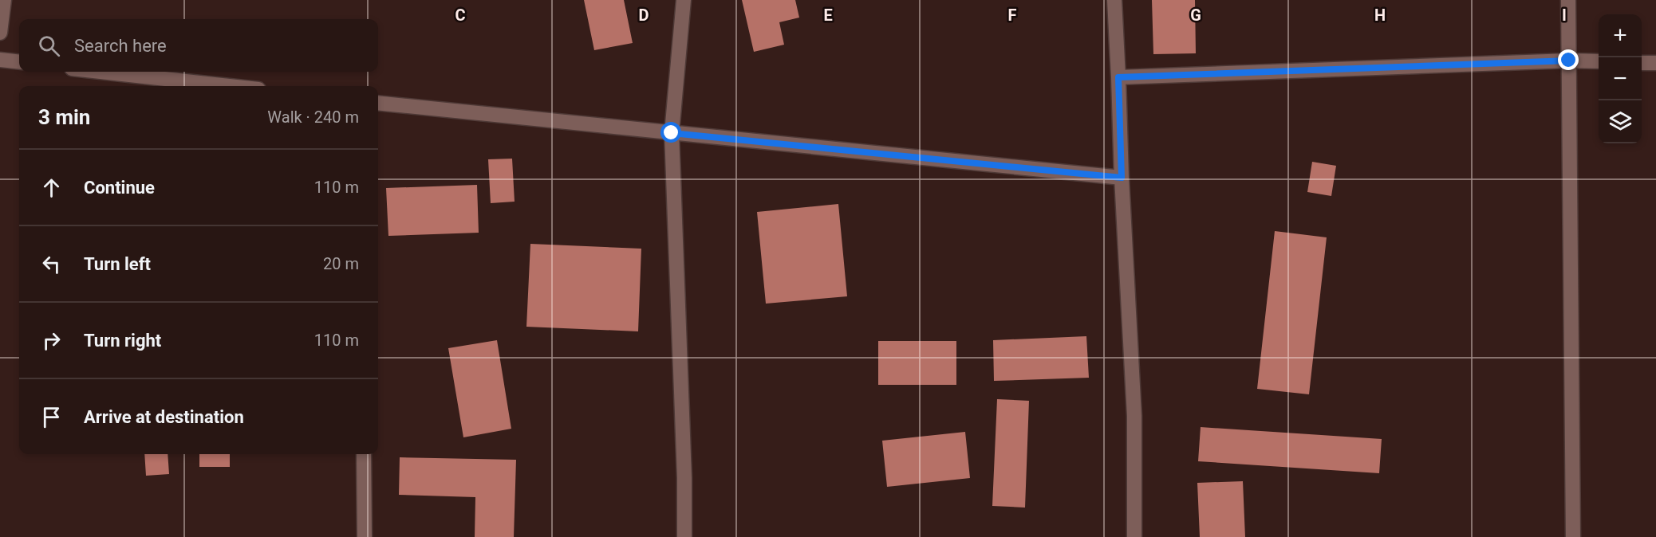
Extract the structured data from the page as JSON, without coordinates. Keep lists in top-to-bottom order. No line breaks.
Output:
{"page":{"map_buttons":["+","−"],"search":"Search here","heading":["3 min","Walk · 240 m"],"list":[["Continue","110 m"],["Turn left","20 m"],["Turn right","110 m"],"Arrive at destination"]},"grid":{"columns":["C","D","E","F","G","H","I"]}}
